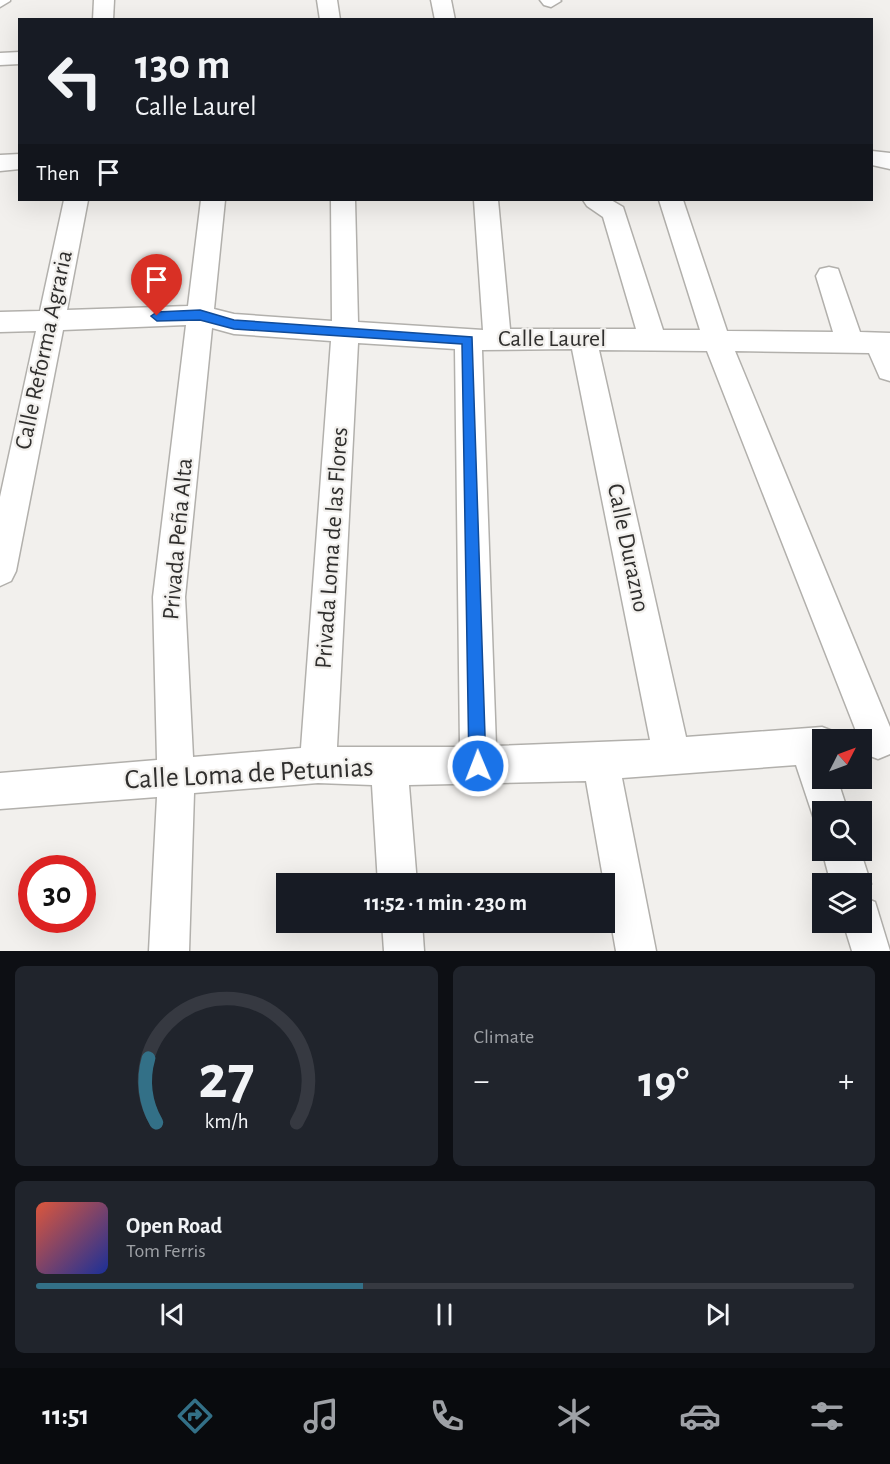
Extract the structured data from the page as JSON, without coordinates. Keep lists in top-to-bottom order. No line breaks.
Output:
{"streets":{"street":["Calle Laurel","Calle Reforma Agraria","Privada Peña Alta","Privada Loma de las Flores","Calle Durazno","Calle Loma de Petunias"]},"crossings":[["Calle Laurel","Calle Reforma Agraria"],["Calle Laurel","Privada Peña Alta"],["Calle Laurel","Privada Loma de las Flores"],["Calle Laurel","Calle Durazno"],["Privada Peña Alta","Calle Loma de Petunias"],["Privada Loma de las Flores","Calle Loma de Petunias"],["Calle Durazno","Calle Loma de Petunias"]],"north":"top right","page":{"turn":["130 m","Calle Laurel"],"then":"Then","limit":"30","trip":"11:52 · 1 min · 230 m","tile":"Climate","heat":["−","19°","+"],"song":["Open Road","Tom Ferris"],"tabs":"11:51","gauge":["27","km/h"]}}
